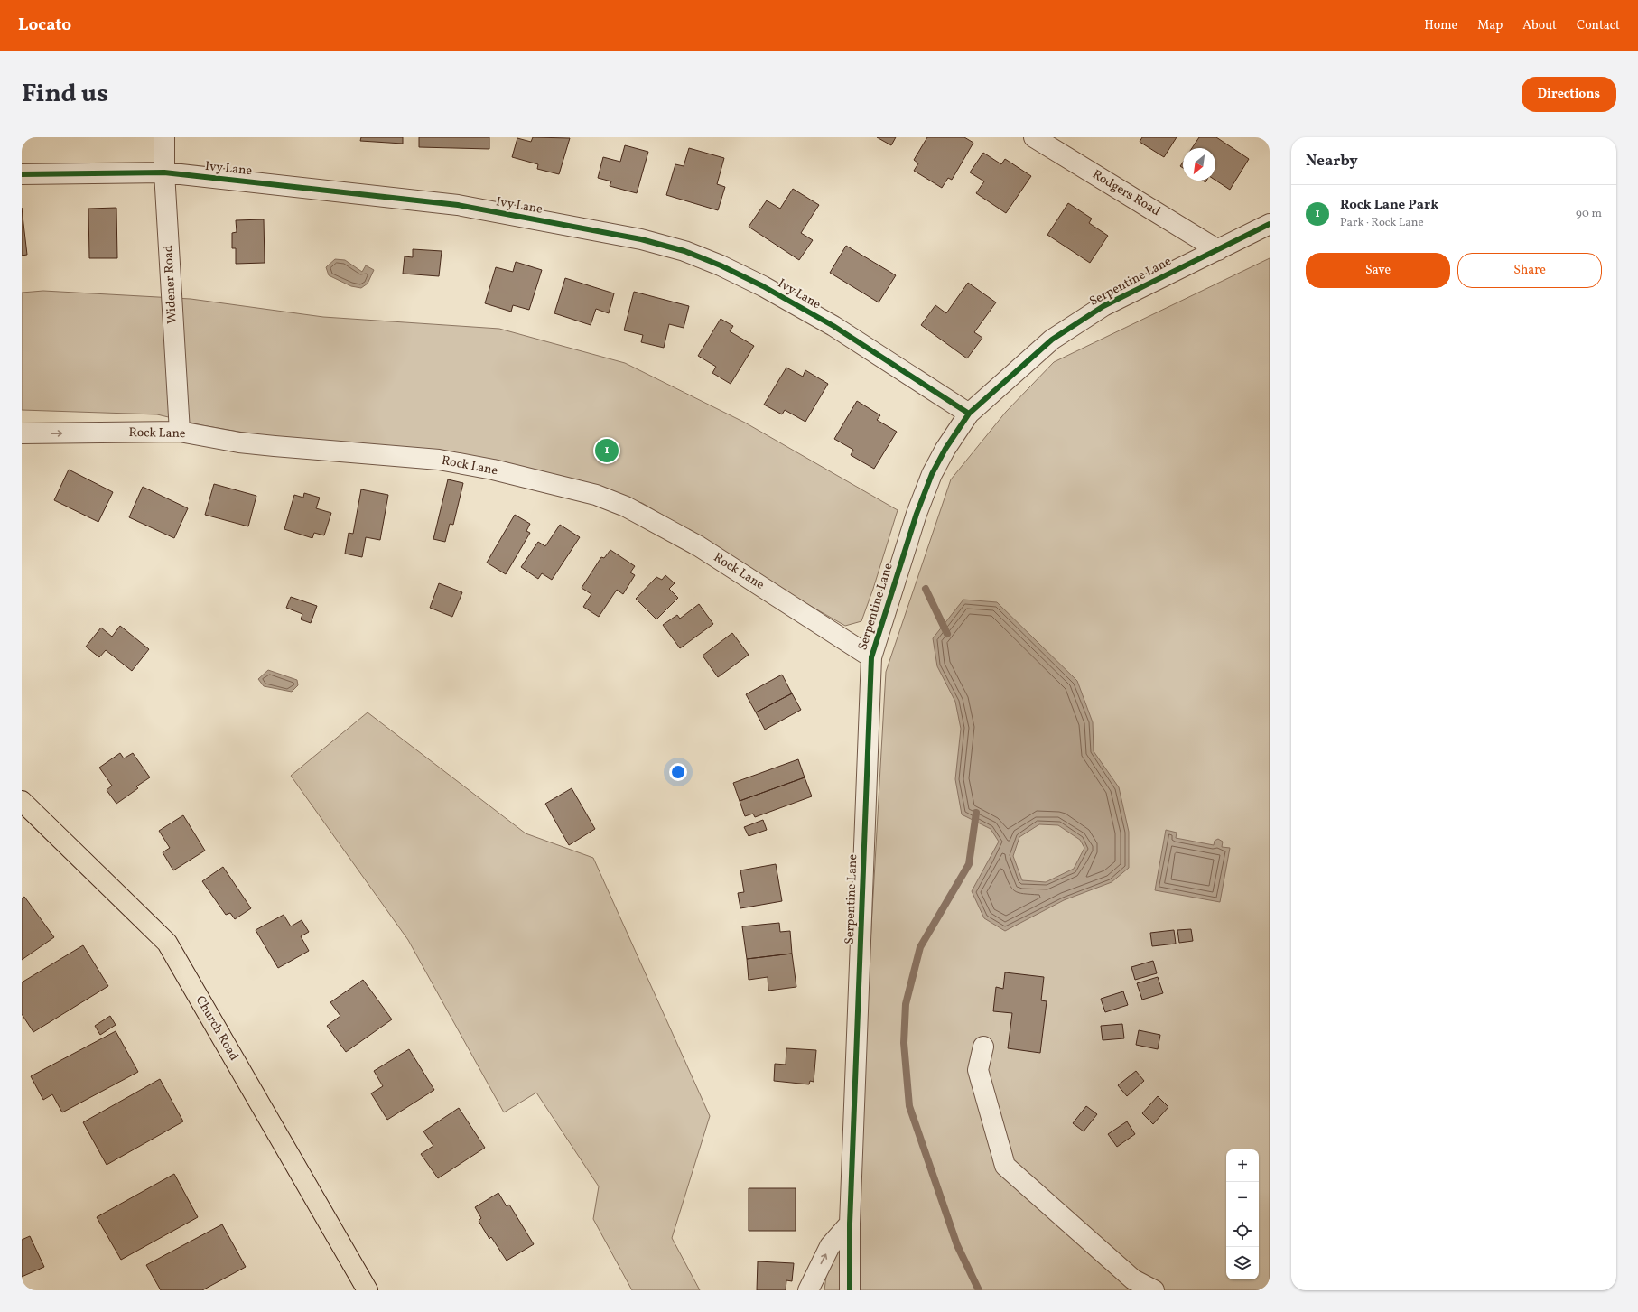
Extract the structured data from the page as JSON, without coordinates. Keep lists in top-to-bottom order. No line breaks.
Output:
{"streets":{"main road":["Church Road"],"street":["Ivy Lane","Rodgers Road","Serpentine Lane","Widener Road","Rock Lane"]},"crossings":[["Ivy Lane","Serpentine Lane"],["Ivy Lane","Widener Road"],["Rodgers Road","Serpentine Lane"],["Serpentine Lane","Rock Lane"],["Widener Road","Rock Lane"]],"north":"bottom left","page":{"header":"Locato","nav":["Home","Map","About","Contact"],"title":"Find us","buttons":["Directions",["Save","Share"]],"heading":"Nearby","list":[{"mark":"1","name":"Rock Lane Park","note":"Park · Rock Lane","value":"90 m"}],"pins":"1","map_buttons":["+","−"]}}
